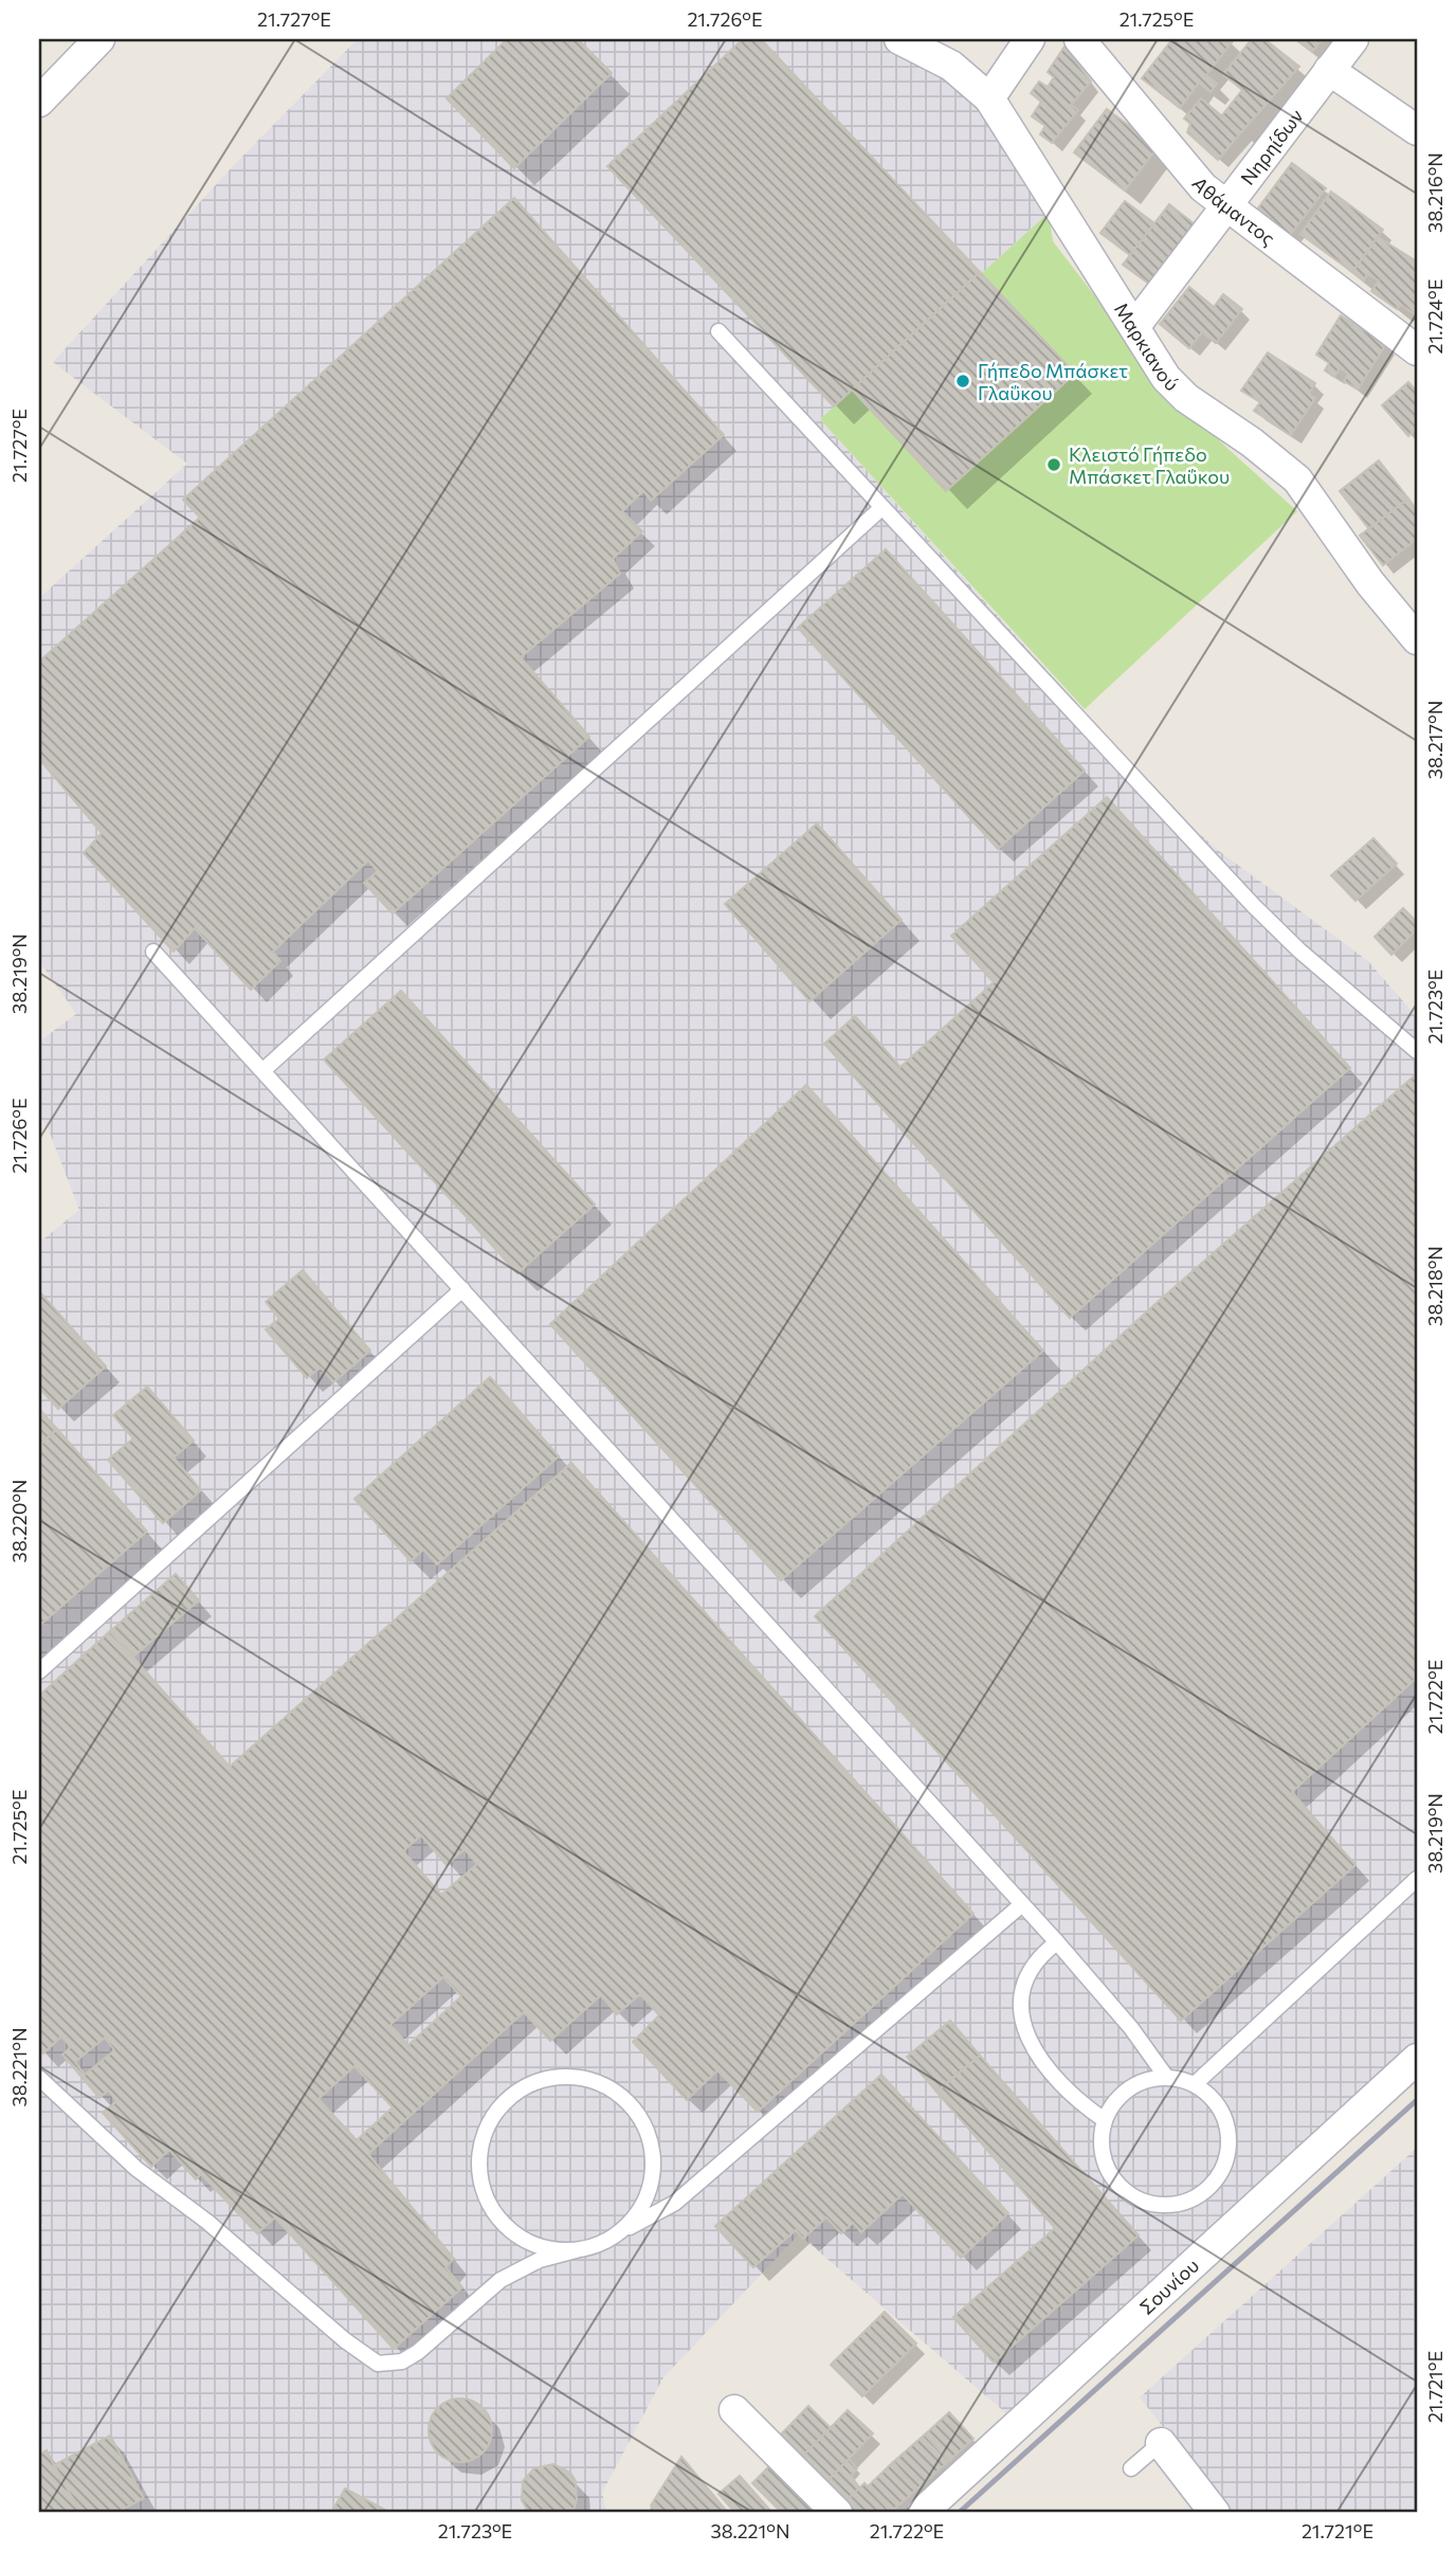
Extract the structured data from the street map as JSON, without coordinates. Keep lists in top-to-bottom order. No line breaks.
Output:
{"streets":{"street":["Νηρηίδων","Αθάμαντος","Μαρκιανού","Σουνίου"]},"crossings":[["Νηρηίδων","Αθάμαντος"],["Νηρηίδων","Μαρκιανού"]],"places":["Γήπεδο Μπάσκετ Γλαΰκου","Κλειστό Γήπεδο Μπάσκετ Γλαΰκου"],"coordinates":["21.727°E","21.726°E","21.725°E","38.216°N","21.724°E","38.217°N","38.219°N","21.723°E","38.218°N","38.220°N","21.722°E","38.221°N","21.721°E"]}
